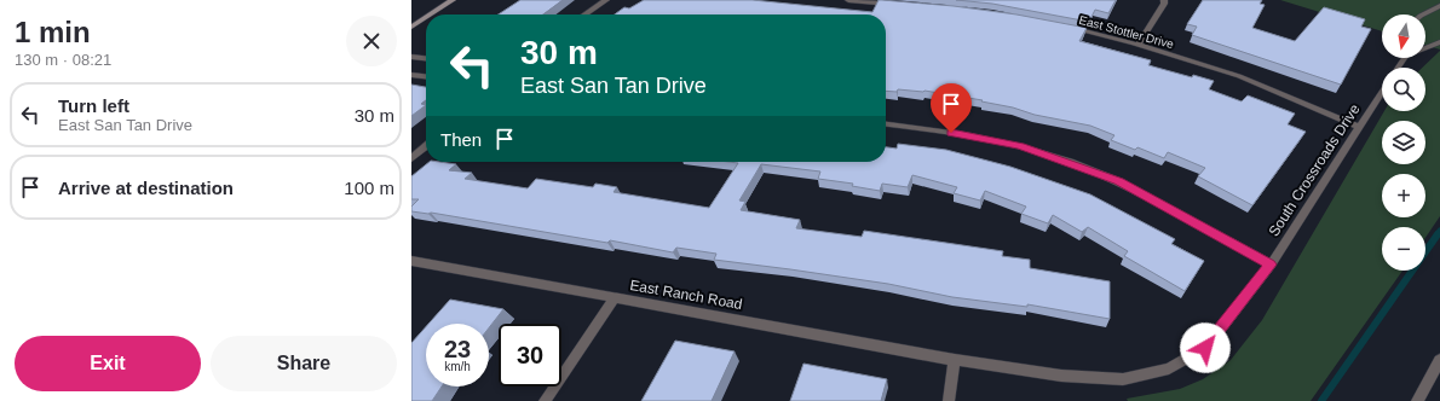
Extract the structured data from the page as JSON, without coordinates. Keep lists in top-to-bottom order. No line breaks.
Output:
{"streets":{"street":["East Stottler Drive","South Crossroads Drive","East Ranch Road"]},"crossings":[["East Stottler Drive","South Crossroads Drive"],["South Crossroads Drive","East Ranch Road"]],"north":"bottom","page":{"heading":["1 min","130 m · 08:21"],"map_buttons":["+","−"],"turn":["30 m","East San Tan Drive"],"list":[{"name":"Turn left","note":"East San Tan Drive","value":"30 m"},{"name":"Arrive at destination","value":"100 m"}],"then":"Then","speed":"23 km/h","limit":"30","buttons":["Exit","Share"]}}
